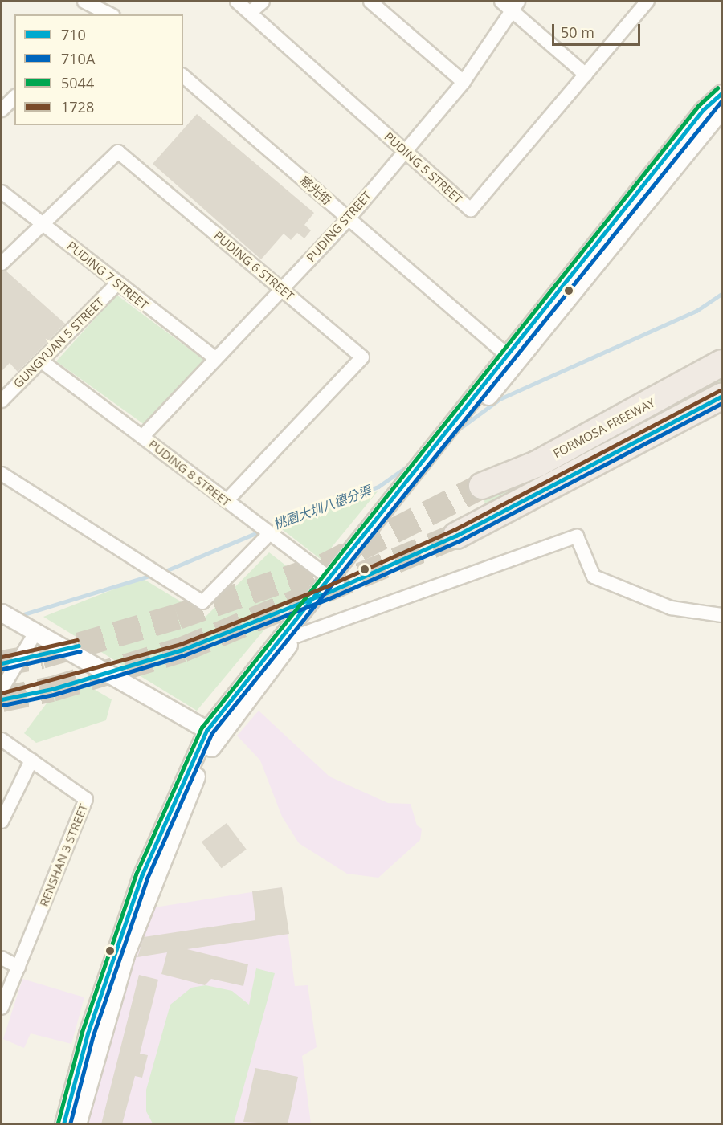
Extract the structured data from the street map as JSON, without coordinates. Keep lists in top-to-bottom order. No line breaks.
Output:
{"streets":{"highway":["FORMOSA FREEWAY"],"street":["PUDING 5 STREET","慈光街","PUDING STREET","PUDING 6 STREET","PUDING 7 STREET","GUNGYUAN 5 STREET","PUDING 8 STREET","RENSHAN 3 STREET"]},"crossings":[["PUDING 5 STREET","PUDING STREET"],["慈光街","PUDING STREET"],["PUDING STREET","PUDING 6 STREET"],["PUDING STREET","PUDING 7 STREET"],["PUDING STREET","PUDING 8 STREET"],["PUDING 6 STREET","PUDING 7 STREET"],["PUDING 6 STREET","PUDING 8 STREET"],["PUDING 7 STREET","GUNGYUAN 5 STREET"],["GUNGYUAN 5 STREET","PUDING 8 STREET"]],"water":["桃園大圳八德分渠"],"lines":["transit line 5044","transit line 710","transit line 710A","transit line 1728"],"legend":["710","710A","5044","1728"],"scale_bar":"50 m"}
